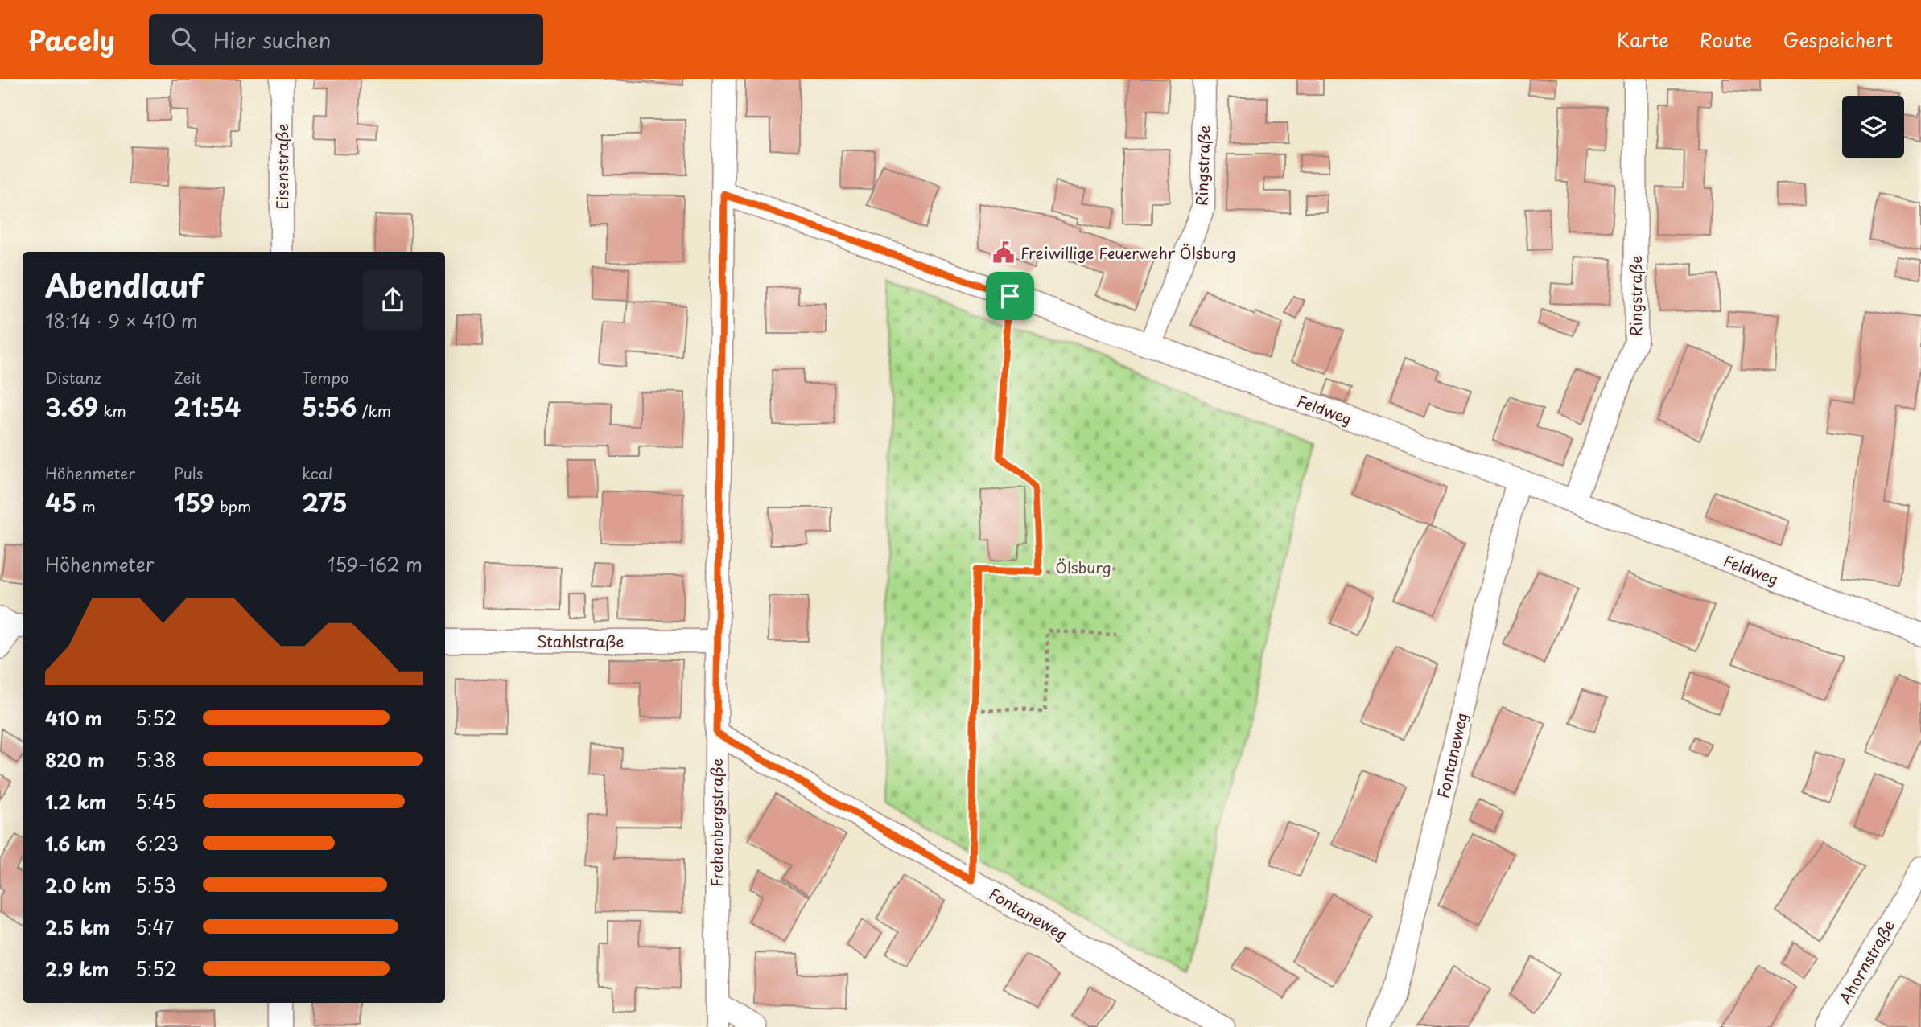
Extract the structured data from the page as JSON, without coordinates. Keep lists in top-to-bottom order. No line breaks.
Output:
{"streets":{"street":["Ringstraße","Eisenstraße","Feldweg","Stahlstraße","Fontaneweg","Frehenbergstraße","Ahornstraße"]},"crossings":[["Ringstraße","Feldweg"],["Feldweg","Fontaneweg"],["Feldweg","Frehenbergstraße"],["Stahlstraße","Frehenbergstraße"],["Fontaneweg","Frehenbergstraße"]],"parks":["Ölsburg"],"places":{"public building":["Freiwillige Feuerwehr Ölsburg"]},"page":{"header":"Pacely","search":"Hier suchen","nav":["Karte","Route","Gespeichert"],"heading":["Abendlauf","18:14 · 9 × 410 m"],"stats":[["Distanz","3.69 km"],["Zeit","21:54"],["Tempo","5:56 /km"],["Höhenmeter","45 m"],["Puls","159 bpm"],["kcal","275"]],"chart":["Höhenmeter","159–162 m"],"list":[{"name":"410 m","note":"5:52"},{"name":"820 m","note":"5:38"},{"name":"1.2 km","note":"5:45"},{"name":"1.6 km","note":"6:23"},{"name":"2.0 km","note":"5:53"},{"name":"2.5 km","note":"5:47"},{"name":"2.9 km","note":"5:52"}]}}
